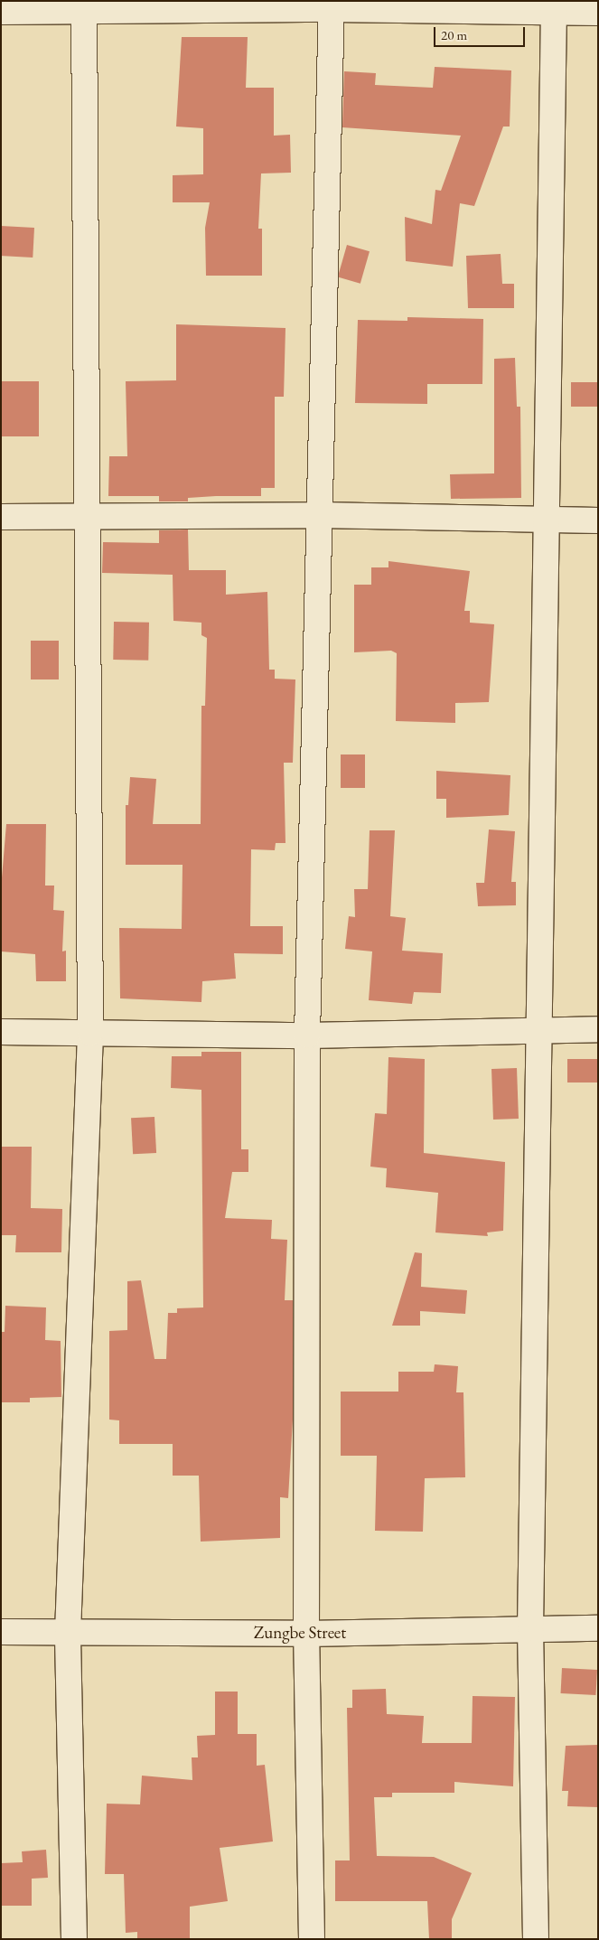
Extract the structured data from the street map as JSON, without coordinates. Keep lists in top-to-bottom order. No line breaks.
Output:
{"streets":{"street":["Zungbe Street"]},"scale_bar":"20 m"}
